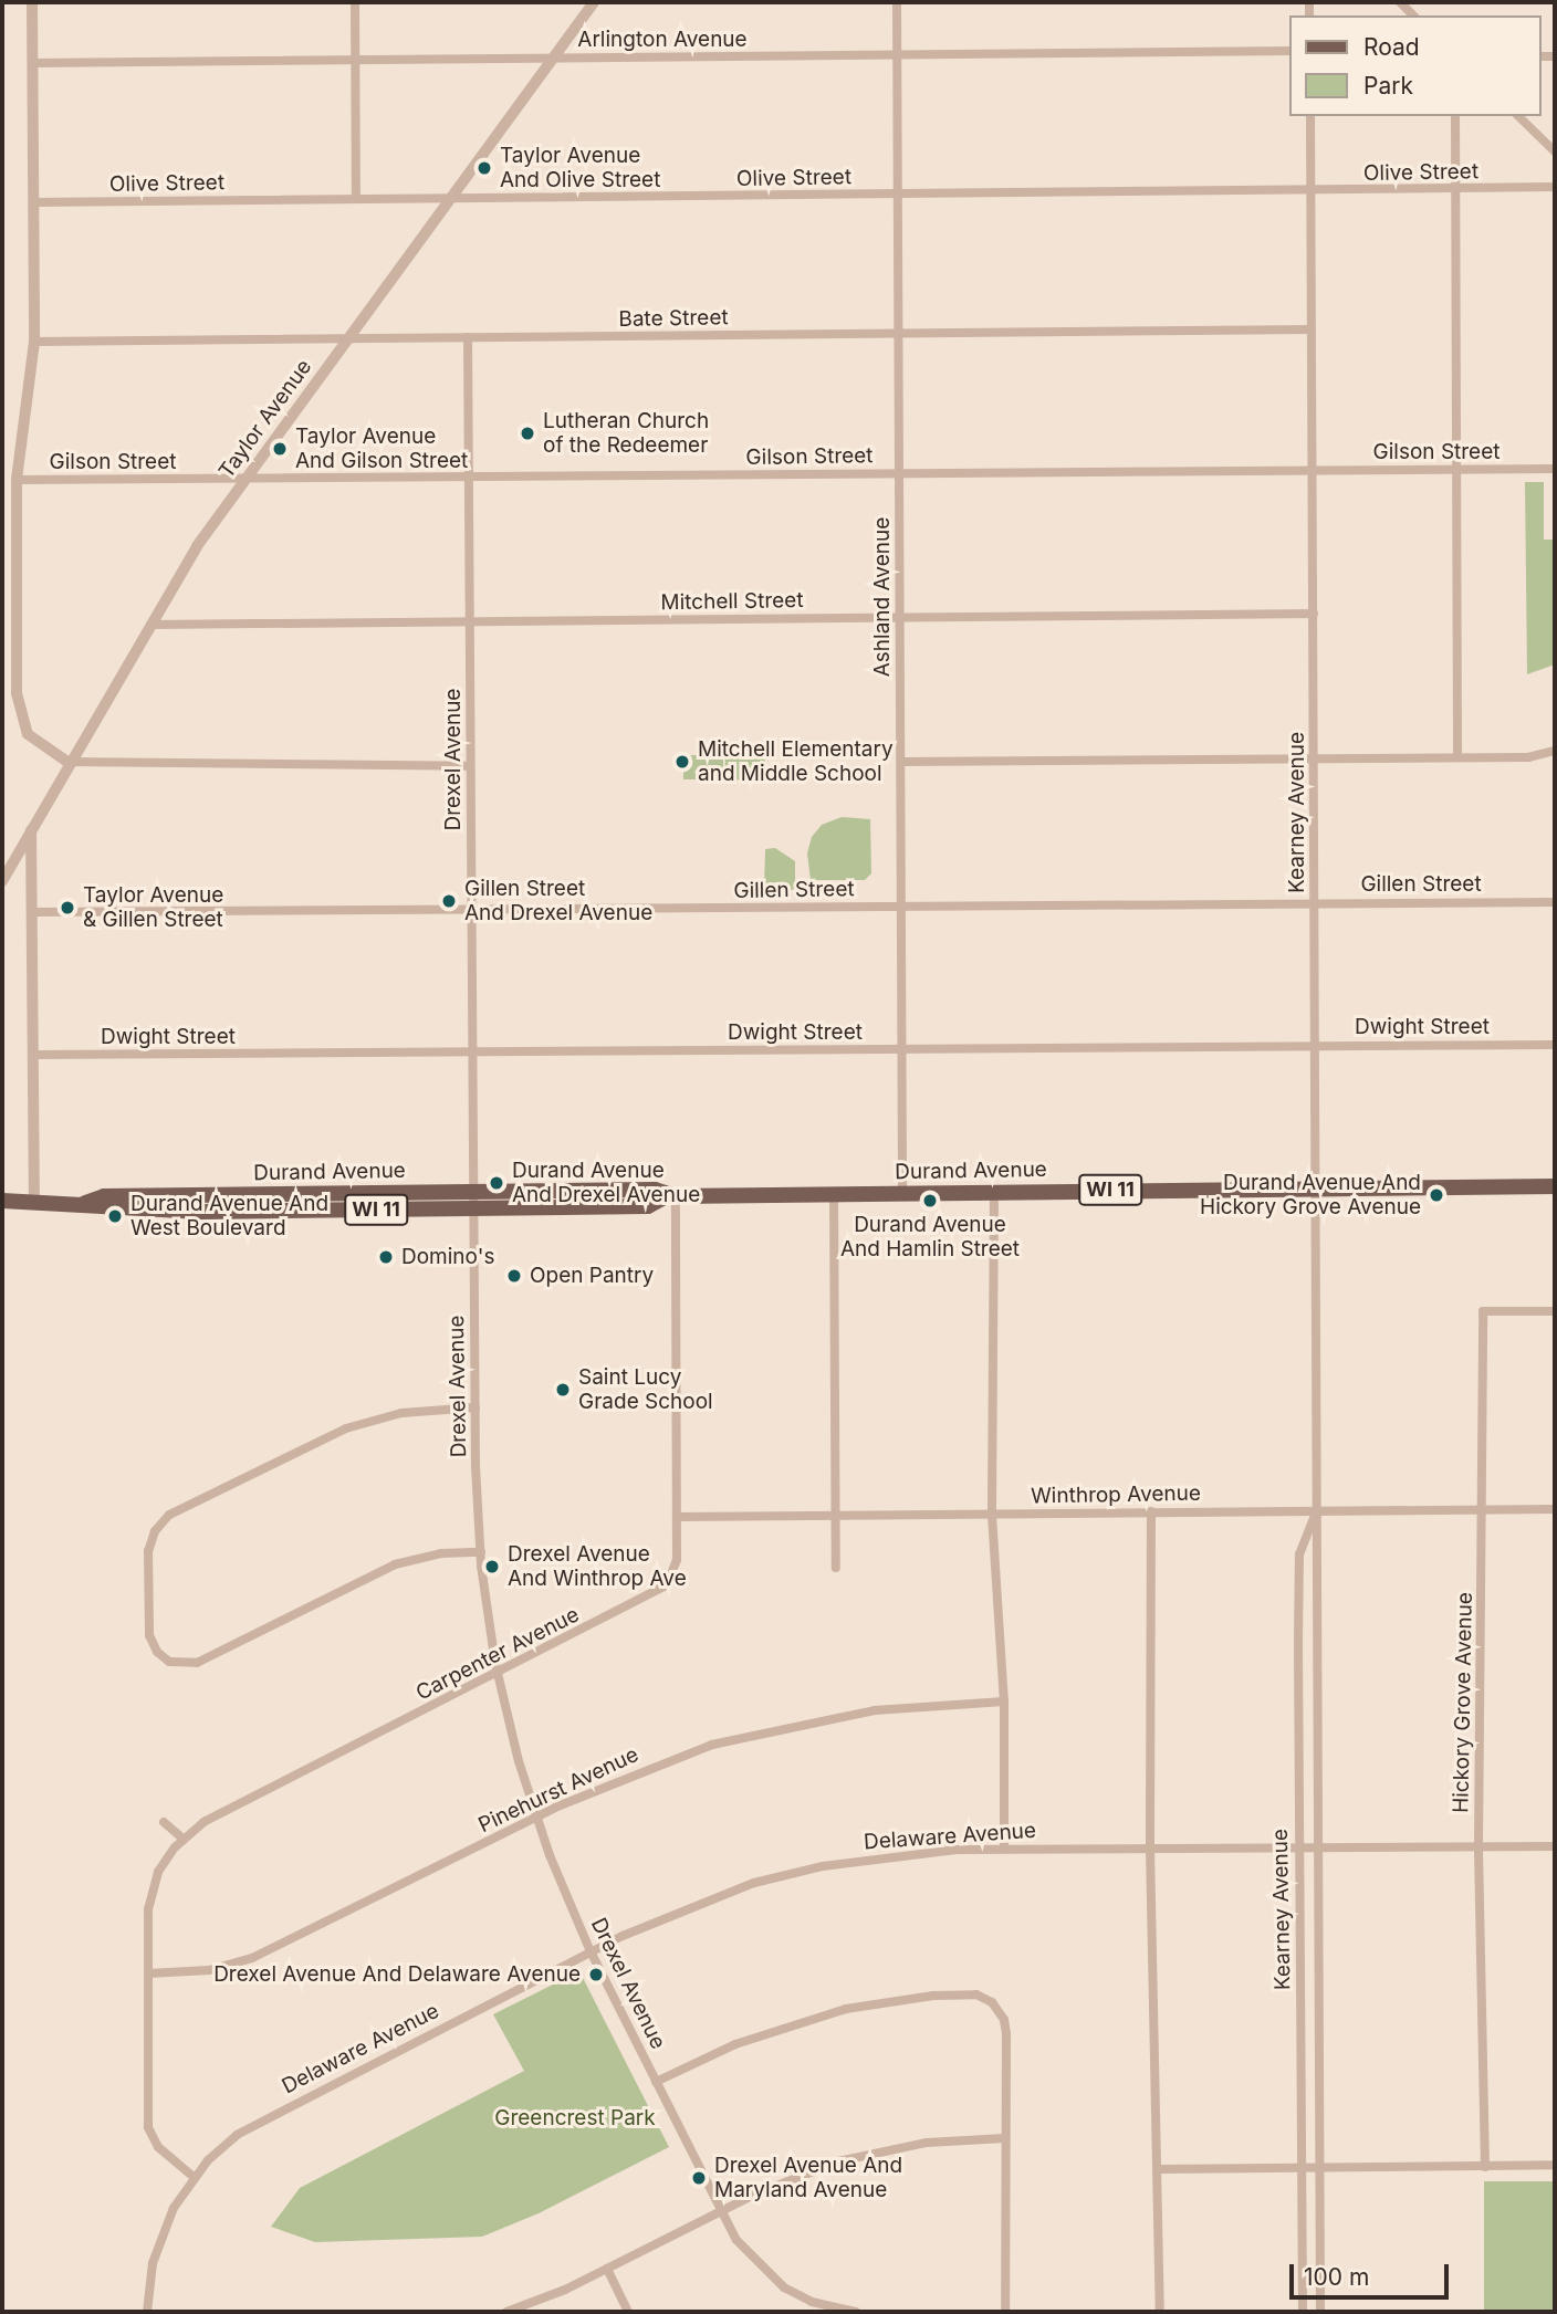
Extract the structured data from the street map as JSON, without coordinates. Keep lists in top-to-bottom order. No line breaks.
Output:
{"streets":{"main road":["Durand Avenue","WI 11"],"street":["Arlington Avenue","Olive Street","Bate Street","Taylor Avenue","Gilson Street","Ashland Avenue","Mitchell Street","Drexel Avenue","Kearney Avenue","Gillen Street","Dwight Street","Winthrop Avenue","Carpenter Avenue","Hickory Grove Avenue","Pinehurst Avenue","Delaware Avenue"]},"crossings":[["Arlington Avenue","Taylor Avenue"],["Arlington Avenue","Ashland Avenue"],["Olive Street","Taylor Avenue"],["Olive Street","Ashland Avenue"],["Olive Street","Kearney Avenue"],["Bate Street","Taylor Avenue"],["Bate Street","Ashland Avenue"],["Bate Street","Drexel Avenue"],["Bate Street","Kearney Avenue"],["Taylor Avenue","Gilson Street"],["Taylor Avenue","Mitchell Street"],["Gilson Street","Ashland Avenue"],["Gilson Street","Drexel Avenue"],["Gilson Street","Kearney Avenue"],["Ashland Avenue","Mitchell Street"],["Ashland Avenue","Gillen Street"],["Ashland Avenue","Dwight Street"],["Ashland Avenue","Durand Avenue"],["Mitchell Street","Drexel Avenue"],["Mitchell Street","Kearney Avenue"],["Drexel Avenue","Gillen Street"],["Drexel Avenue","Dwight Street"],["Drexel Avenue","Durand Avenue"],["Drexel Avenue","Carpenter Avenue"],["Drexel Avenue","Pinehurst Avenue"],["Drexel Avenue","Delaware Avenue"],["Kearney Avenue","Gillen Street"],["Kearney Avenue","Dwight Street"],["Kearney Avenue","Durand Avenue"],["Kearney Avenue","Winthrop Avenue"],["Kearney Avenue","Delaware Avenue"],["Durand Avenue","Carpenter Avenue"],["Winthrop Avenue","Carpenter Avenue"],["Winthrop Avenue","Hickory Grove Avenue"],["Carpenter Avenue","Pinehurst Avenue"],["Carpenter Avenue","Delaware Avenue"],["Hickory Grove Avenue","Delaware Avenue"]],"parks":["Greencrest Park"],"places":["Taylor Avenue And Olive Street","Lutheran Church of the Redeemer","Taylor Avenue And Gilson Street","Mitchell Elementary and Middle School","Gillen Street And Drexel Avenue","Taylor Avenue & Gillen Street","Durand Avenue And Drexel Avenue","Durand Avenue And Hickory Grove Avenue","Durand Avenue And Hamlin Street","Durand Avenue And West Boulevard","Domino's","Open Pantry","Saint Lucy Grade School","Drexel Avenue And Winthrop Ave","Drexel Avenue And Delaware Avenue","Drexel Avenue And Maryland Avenue"],"legend":["Road","Park"],"scale_bar":"100 m"}
